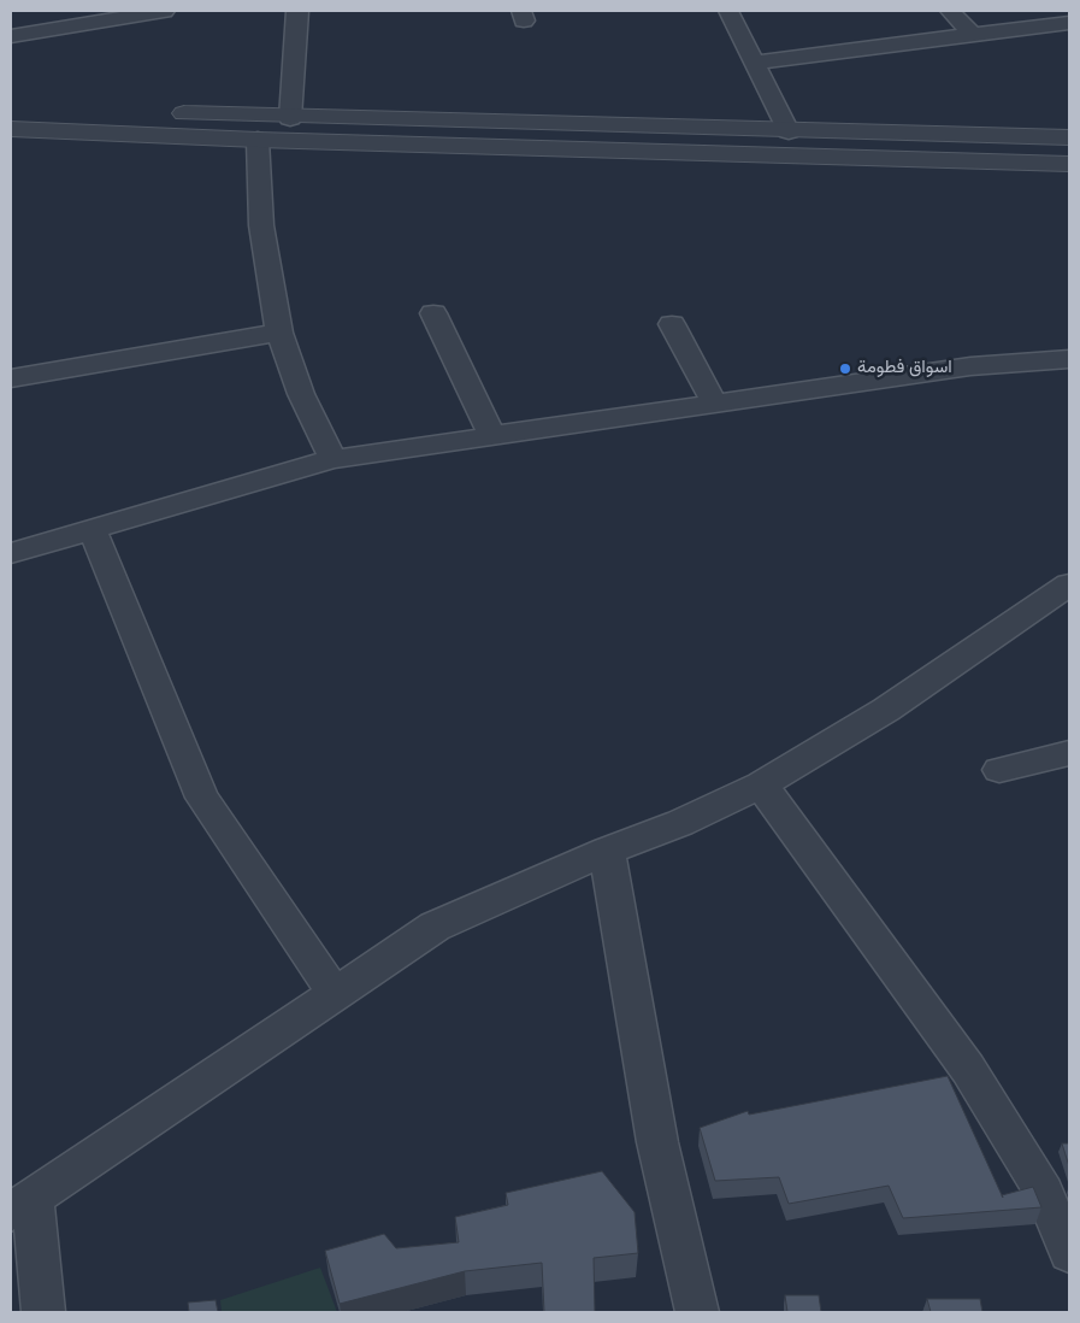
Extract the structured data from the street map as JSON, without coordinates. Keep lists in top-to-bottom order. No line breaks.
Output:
{"places":["اسواق فطومة"]}
